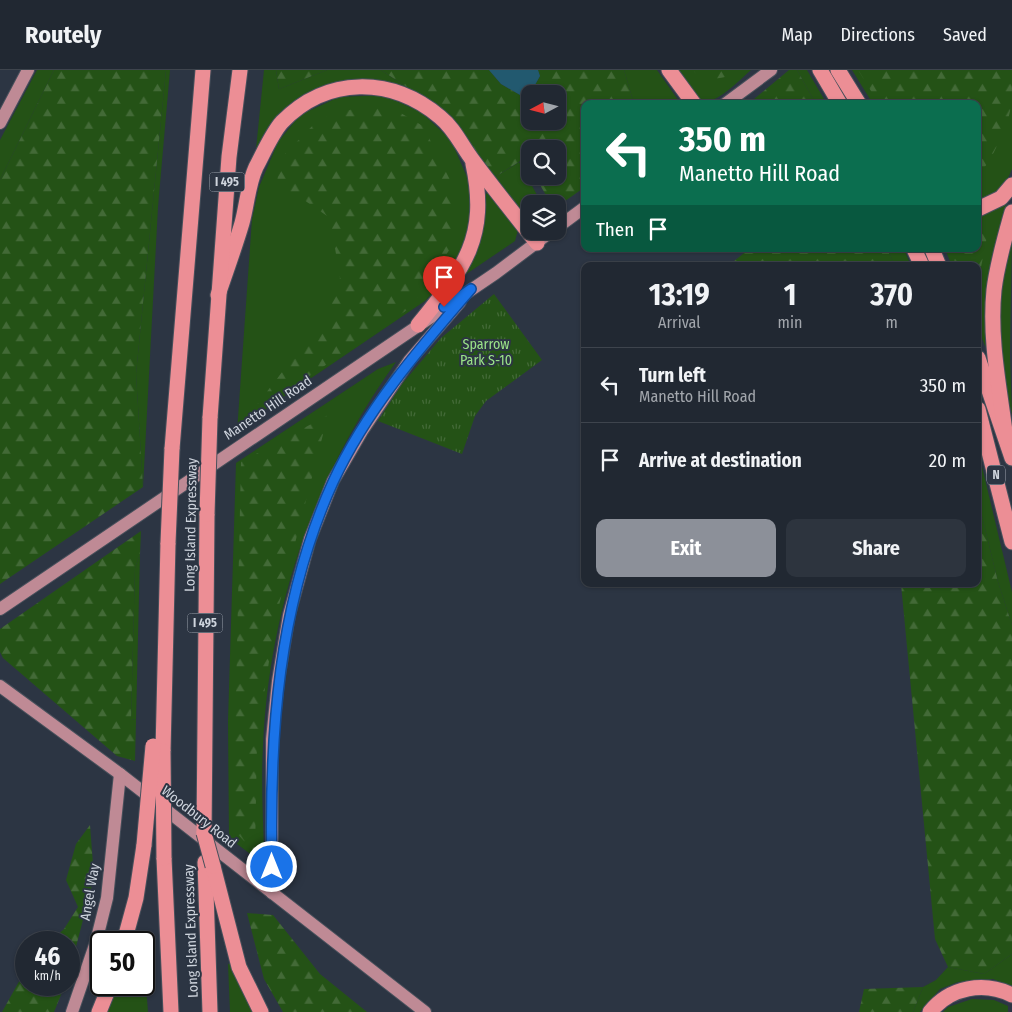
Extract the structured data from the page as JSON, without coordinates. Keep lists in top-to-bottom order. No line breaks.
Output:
{"streets":{"highway":["I 495","N","Long Island Expressway"],"main road":["Manetto Hill Road","Woodbury Road","Angel Way"]},"crossings":[["Woodbury Road","Angel Way"]],"parks":["Sparrow Park S-10"],"north":"left","page":{"header":"Routely","nav":["Map","Directions","Saved"],"turn":["350 m","Manetto Hill Road"],"then":"Then","eta":["13:19","Arrival","1","min","370","m"],"list":[{"name":"Turn left","note":"Manetto Hill Road","value":"350 m"},{"name":"Arrive at destination","value":"20 m"}],"buttons":["Exit","Share"],"speed":"46 km/h","limit":"50"}}
